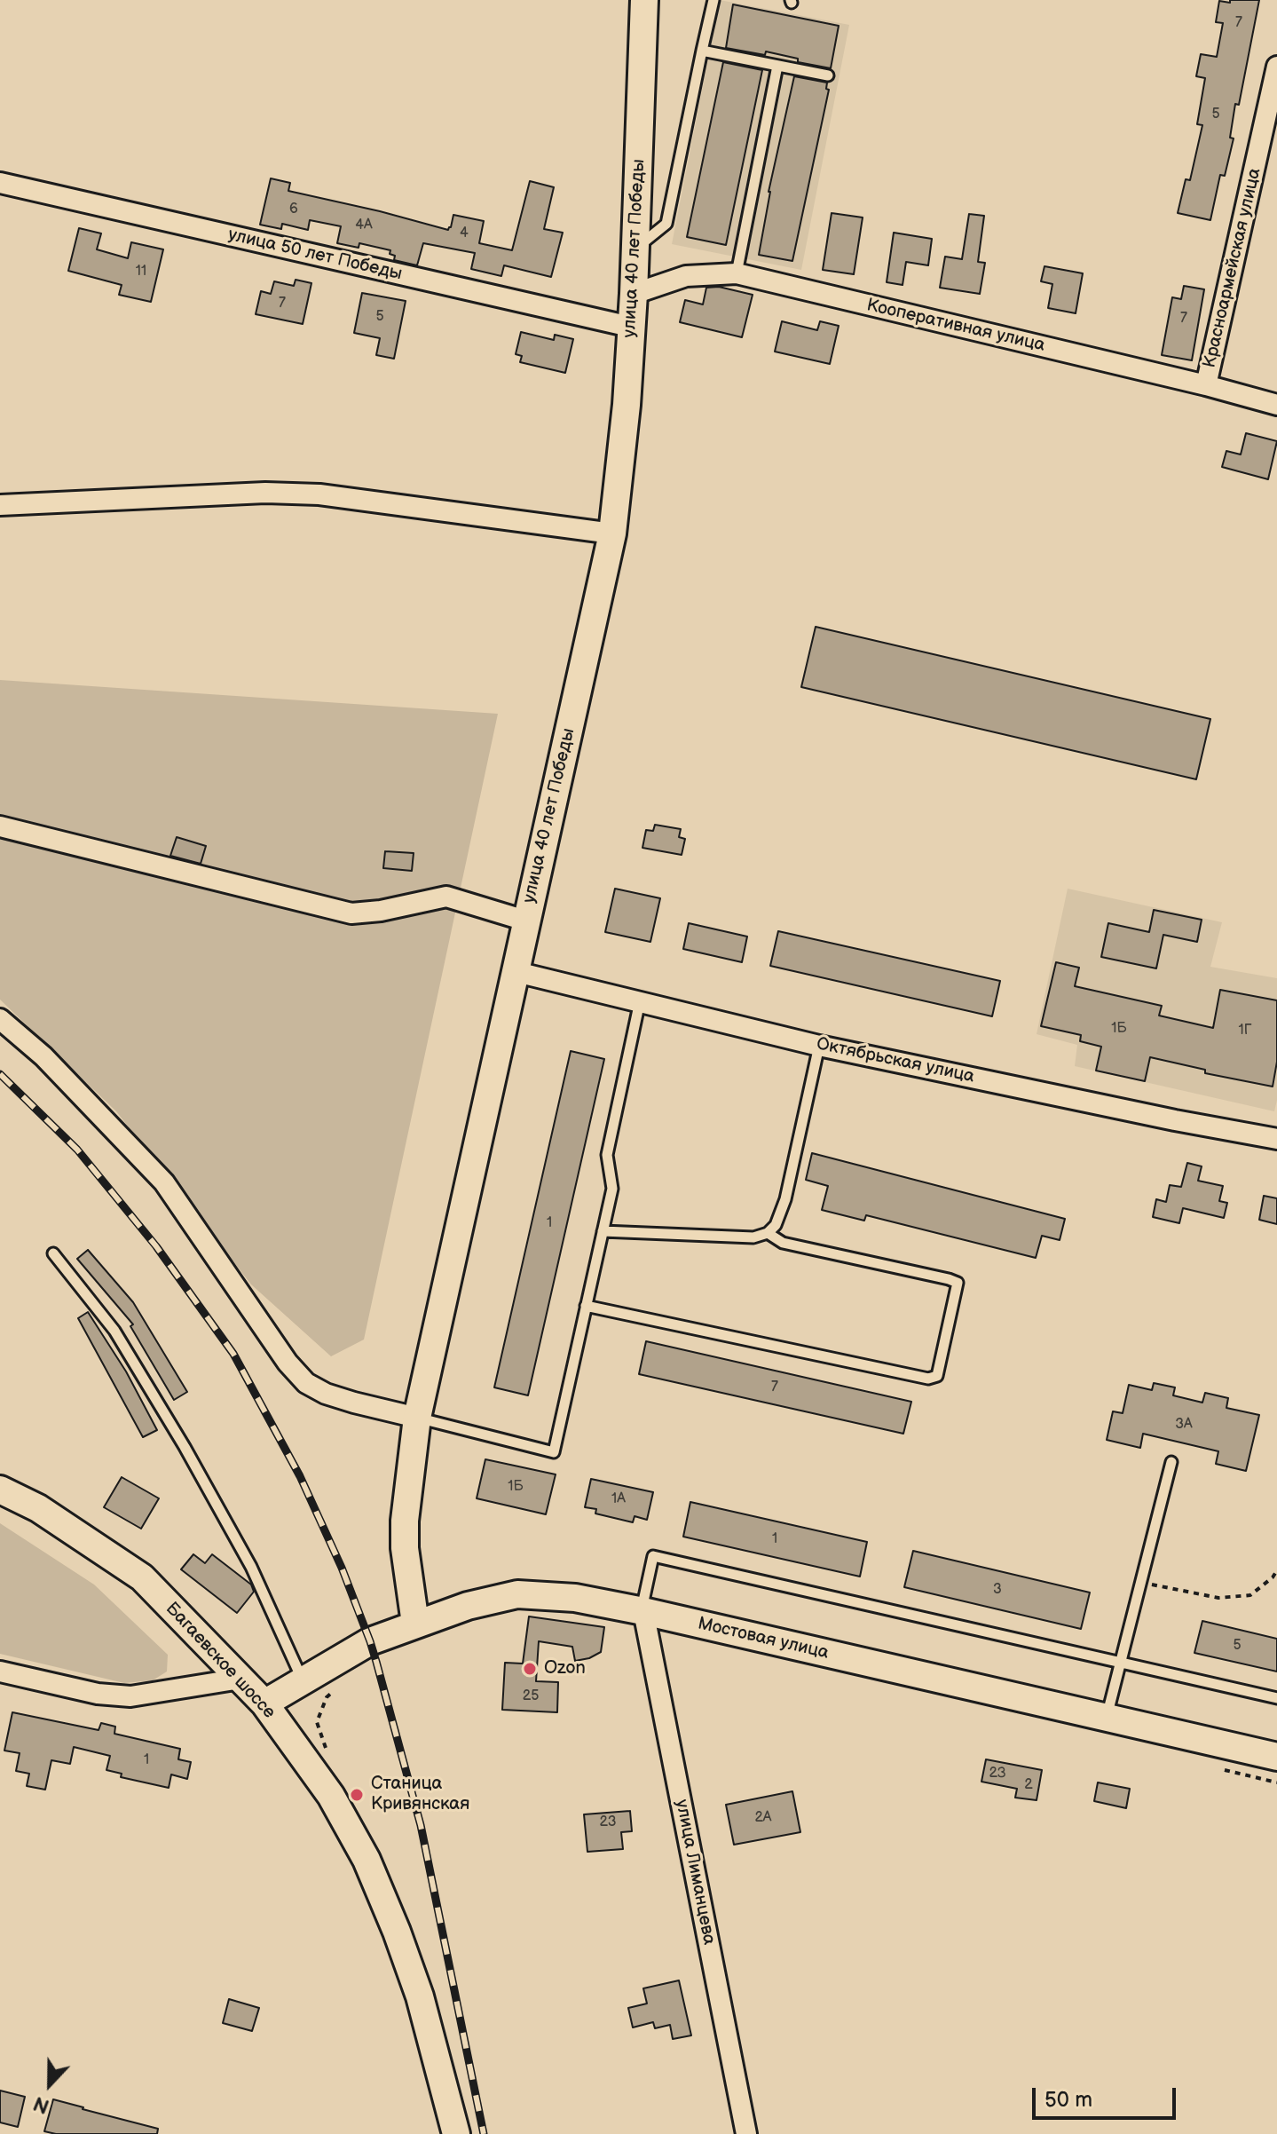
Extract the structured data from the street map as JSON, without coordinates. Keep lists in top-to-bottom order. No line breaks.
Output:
{"streets":{"street":["улица 40 лет Победы","улица 50 лет Победы","Красноармейская улица","Кооперативная улица","Октябрьская улица","Мостовая улица","Багаевское шоссе","улица Лиманцева"]},"crossings":[["улица 40 лет Победы","улица 50 лет Победы"],["улица 40 лет Победы","Кооперативная улица"],["улица 40 лет Победы","Октябрьская улица"],["улица 40 лет Победы","Мостовая улица"],["Красноармейская улица","Кооперативная улица"],["Мостовая улица","Багаевское шоссе"],["Мостовая улица","улица Лиманцева"]],"places":["Ozon","Станица Кривянская"],"house_numbers":["7","5","6","4А","4","11","7","5","7","1Б","1Г","1","7","3А","1Б","1А","1","3","5","25","1","2З","2","2А","23"],"scale_bar":"50 m","north":"bottom"}
